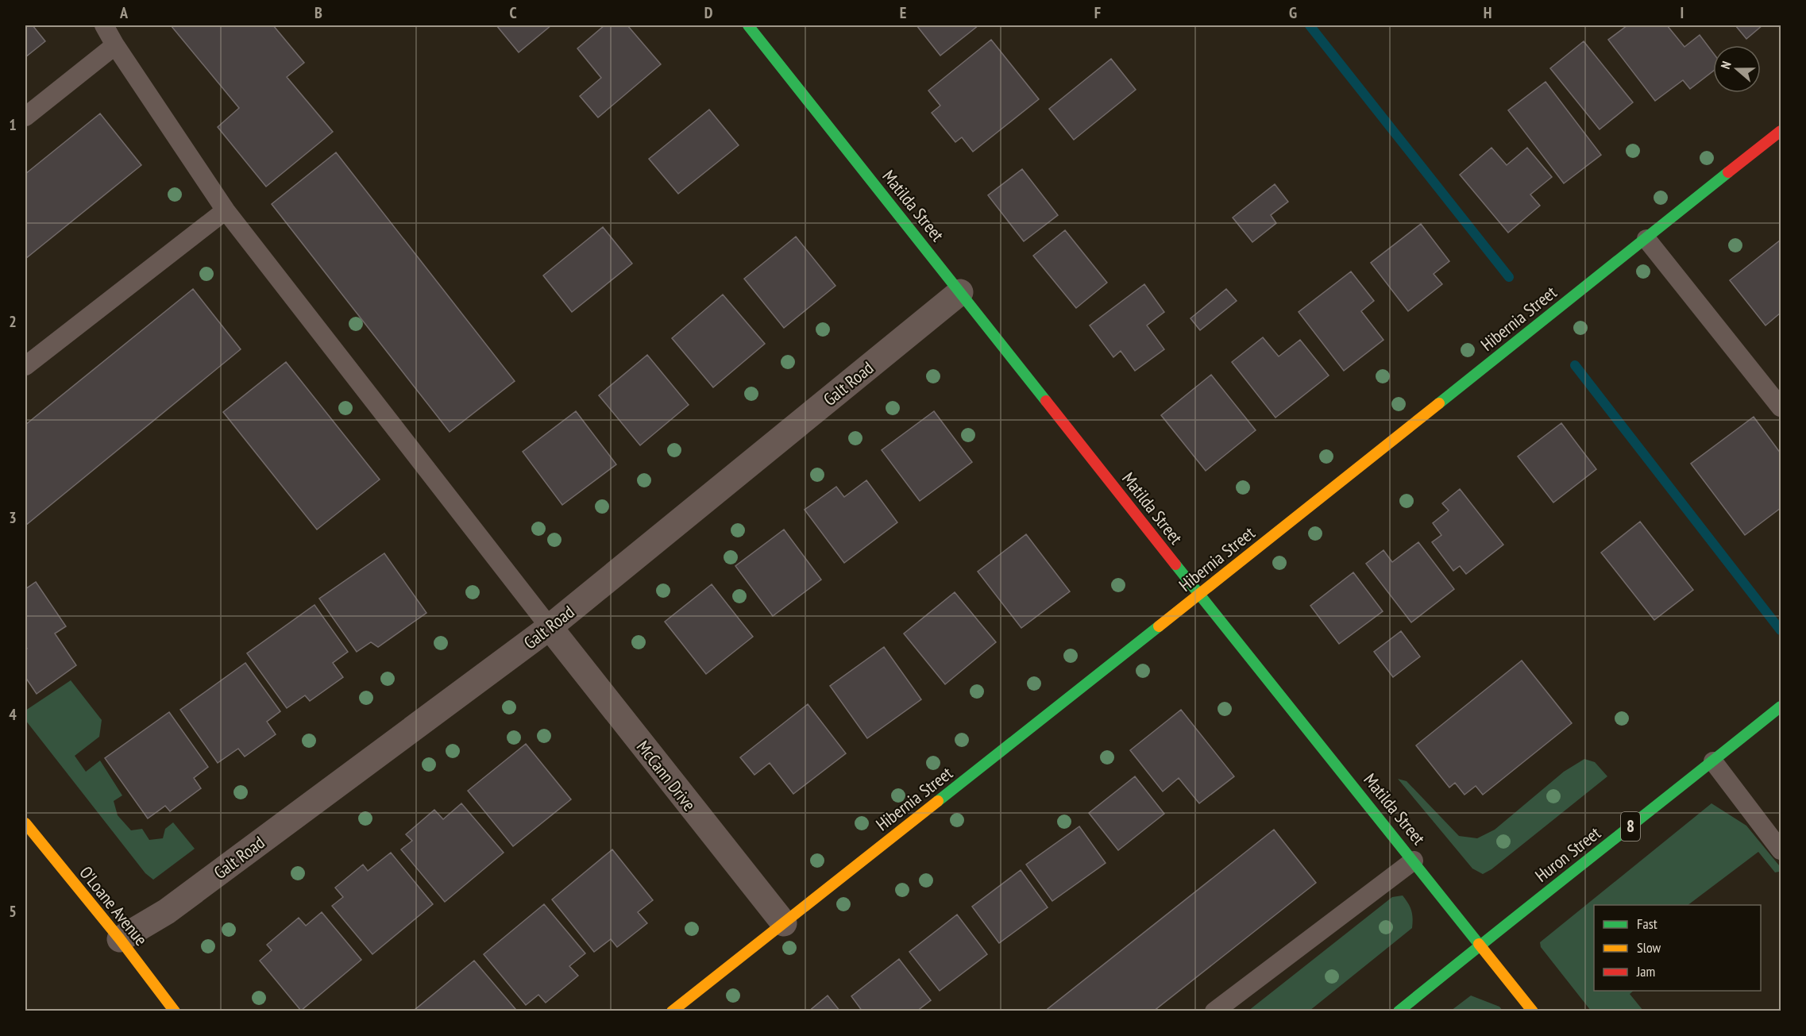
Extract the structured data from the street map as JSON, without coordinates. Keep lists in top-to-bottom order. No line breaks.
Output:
{"streets":{"street":["Matilda Street","Hibernia Street","Galt Road","McCann Drive","8","Huron Street","O'Loane Avenue"]},"crossings":[["Matilda Street","Hibernia Street"],["Matilda Street","Galt Road"],["Matilda Street","Huron Street"],["Hibernia Street","McCann Drive"],["Galt Road","McCann Drive"],["Galt Road","O'Loane Avenue"]],"legend":["Fast","Slow","Jam"],"north":"left","grid":{"columns":["A","B","C","D","E","F","G","H","I"],"rows":["1","2","3","4","5"]}}
